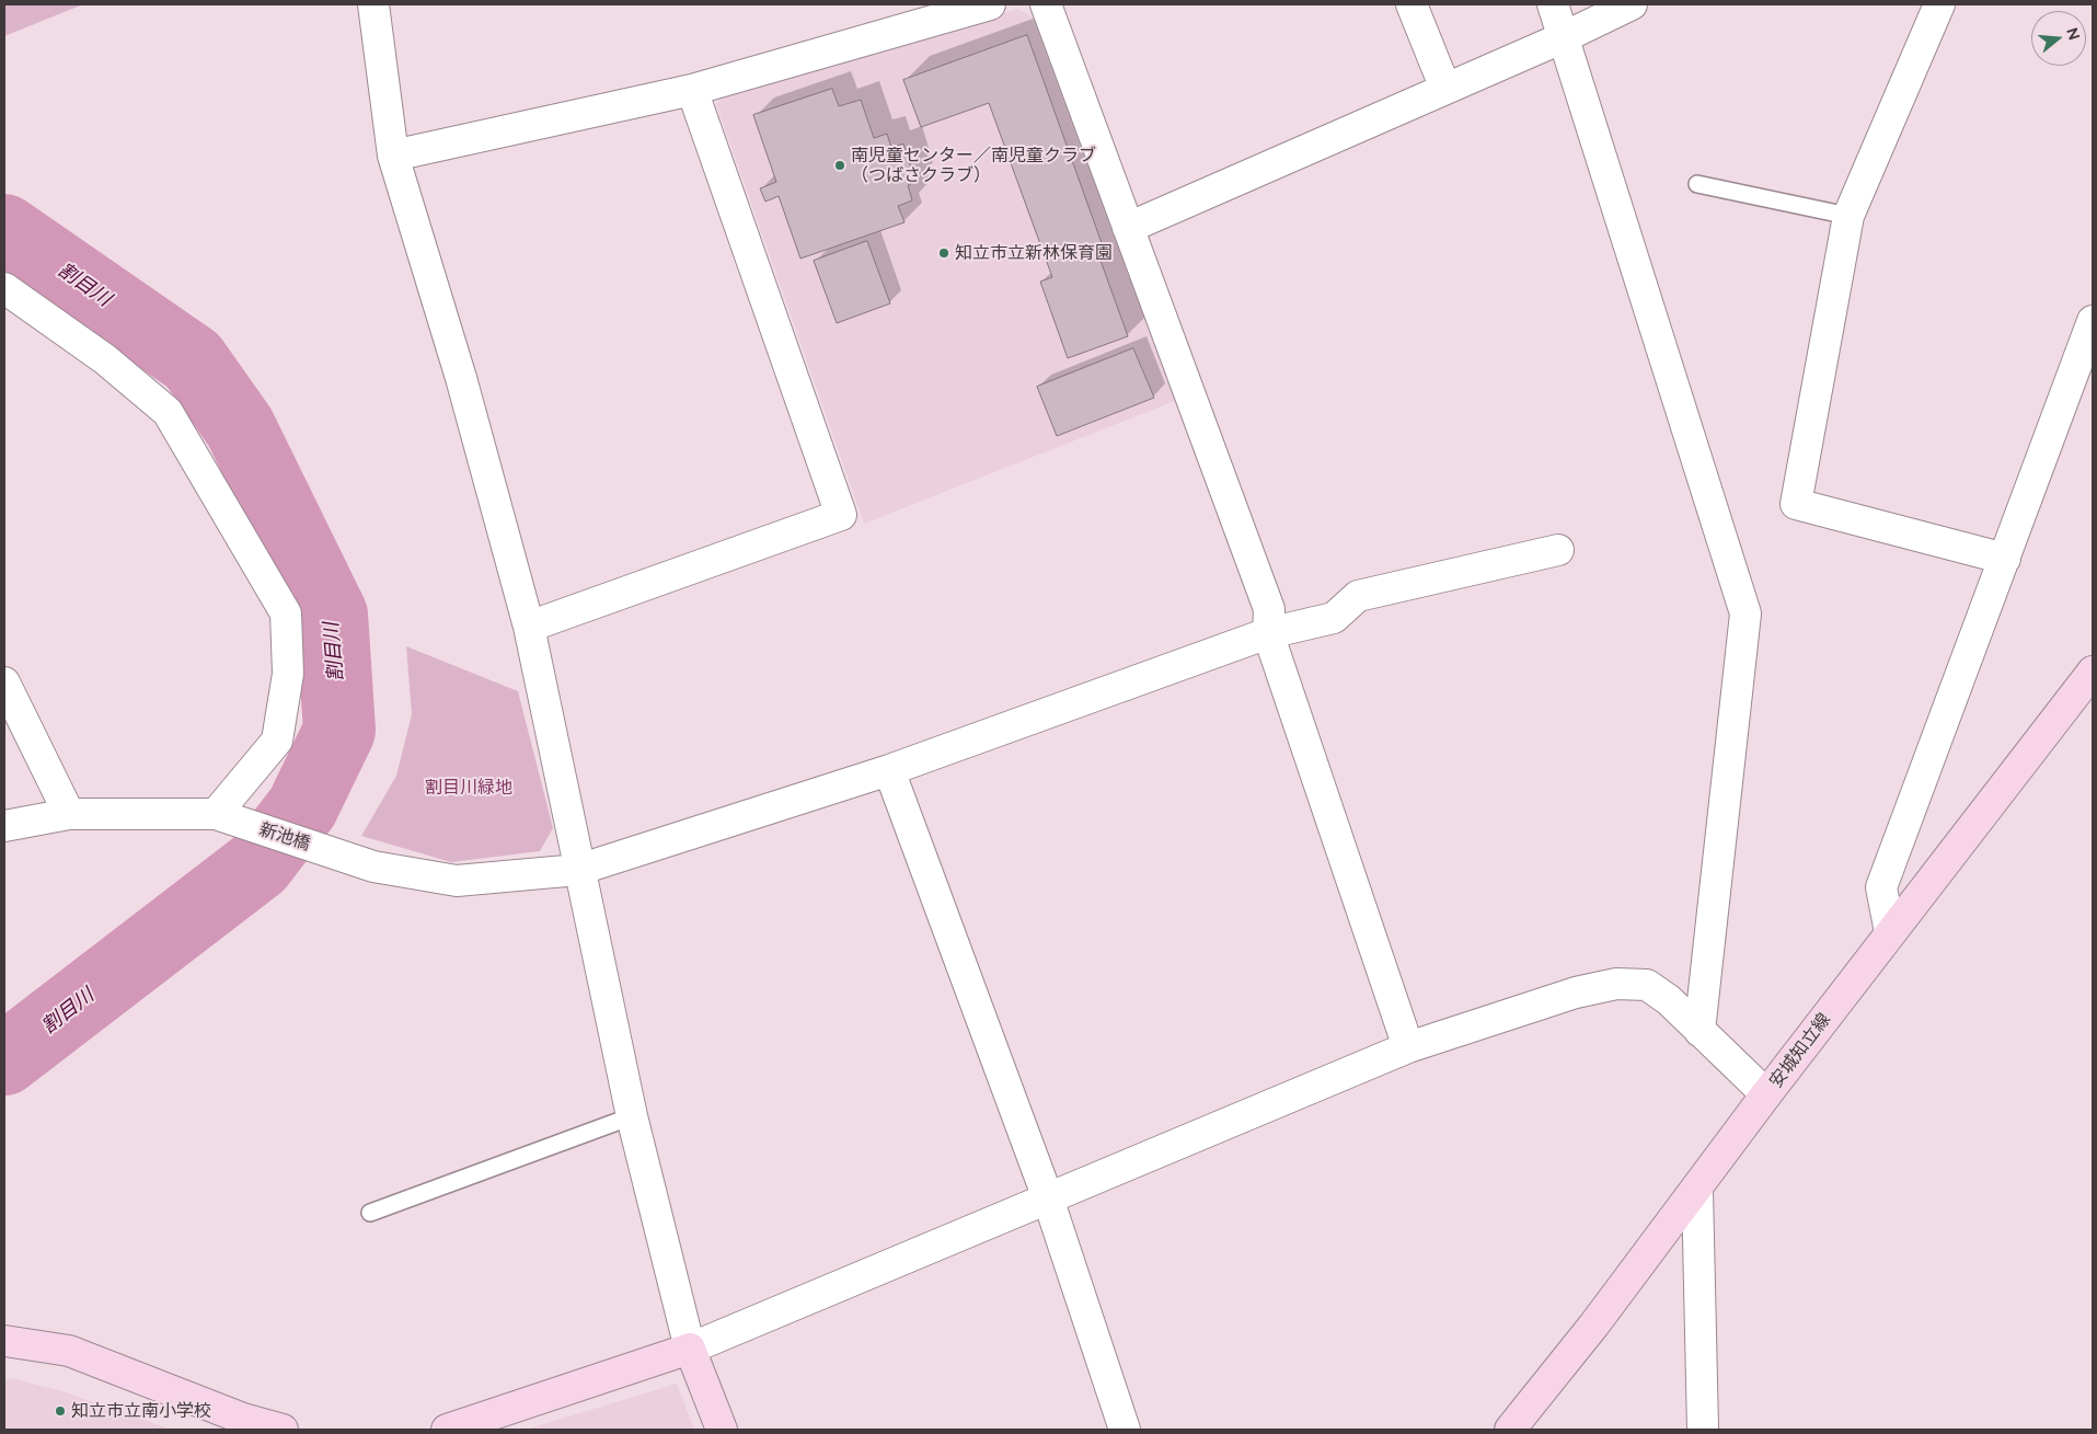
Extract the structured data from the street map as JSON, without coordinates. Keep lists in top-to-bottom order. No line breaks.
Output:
{"streets":{"main road":["安城知立線"],"street":["新池橋"]},"water":["割目川"],"parks":["割目川緑地"],"places":["南児童センター／南児童クラブ （つばさクラブ）","知立市立新林保育園","知立市立南小学校"],"north":"right"}
